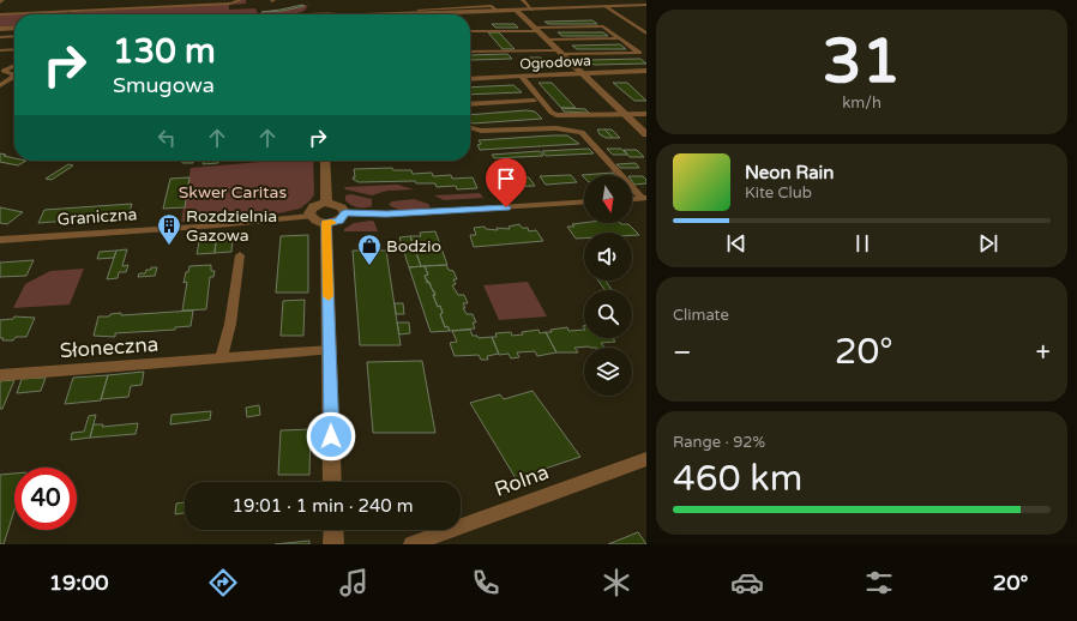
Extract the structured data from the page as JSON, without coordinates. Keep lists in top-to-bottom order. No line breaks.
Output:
{"streets":{"street":["Ogrodowa","Graniczna","Słoneczna","Rolna"]},"parks":["Skwer Caritas"],"places":{"building":["Rozdzielnia Gazowa"],"shop":["Bodzio"]},"north":"bottom","page":{"tile":[["31","km/h"],"Climate",["Range · 92%","460 km"]],"turn":["130 m","Smugowa"],"song":["Neon Rain","Kite Club"],"heat":["−","20°","+"],"limit":"40","trip":"19:01 · 1 min · 240 m","tabs":["19:00","20°"]}}
